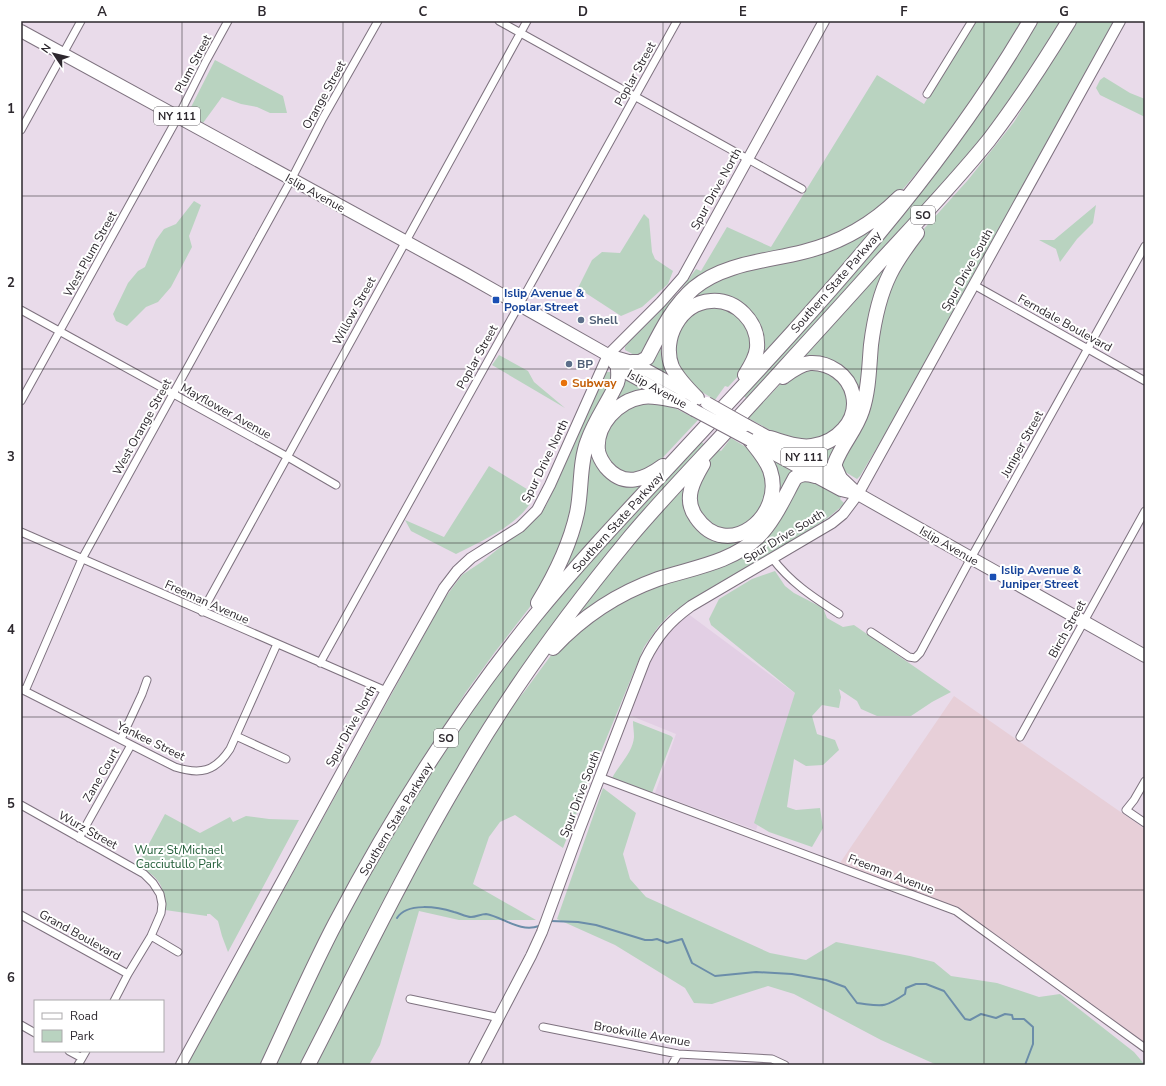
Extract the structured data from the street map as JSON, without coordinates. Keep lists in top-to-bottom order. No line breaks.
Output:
{"streets":{"highway":["SO","Southern State Parkway"],"main road":["NY 111","Islip Avenue"],"street":["Plum Street","Poplar Street","Orange Street","Spur Drive North","West Plum Street","Spur Drive South","Willow Street","Ferndale Boulevard","Mayflower Avenue","West Orange Street","Juniper Street","Freeman Avenue","Birch Street","Yankee Street","Zane Court","Wurz Street","Grand Boulevard","Brookville Avenue"]},"crossings":[["Plum Street","Islip Avenue"],["Plum Street","West Plum Street"],["Poplar Street","Islip Avenue"],["Poplar Street","Freeman Avenue"],["Orange Street","Islip Avenue"],["Orange Street","West Orange Street"],["Spur Drive North","Islip Avenue"],["Spur Drive North","Freeman Avenue"],["Islip Avenue","West Plum Street"],["Islip Avenue","Spur Drive South"],["Islip Avenue","Willow Street"],["Islip Avenue","West Orange Street"],["Islip Avenue","Juniper Street"],["Islip Avenue","Birch Street"],["West Plum Street","Mayflower Avenue"],["Spur Drive South","Ferndale Boulevard"],["Spur Drive South","Freeman Avenue"],["Willow Street","Mayflower Avenue"],["Willow Street","Freeman Avenue"],["Ferndale Boulevard","Juniper Street"],["Mayflower Avenue","West Orange Street"],["West Orange Street","Freeman Avenue"],["West Orange Street","Yankee Street"],["Freeman Avenue","Yankee Street"],["Yankee Street","Zane Court"],["Zane Court","Wurz Street"],["Wurz Street","Grand Boulevard"]],"parks":["Wurz St/Michael Cacciutullo Park"],"places":{"transit":["Islip Avenue & Poplar Street","Islip Avenue & Juniper Street"],"other":["Shell","BP","Subway"]},"legend":["Road","Park"],"north":"top left","grid":{"columns":["A","B","C","D","E","F","G"],"rows":["1","2","3","4","5","6"]}}
